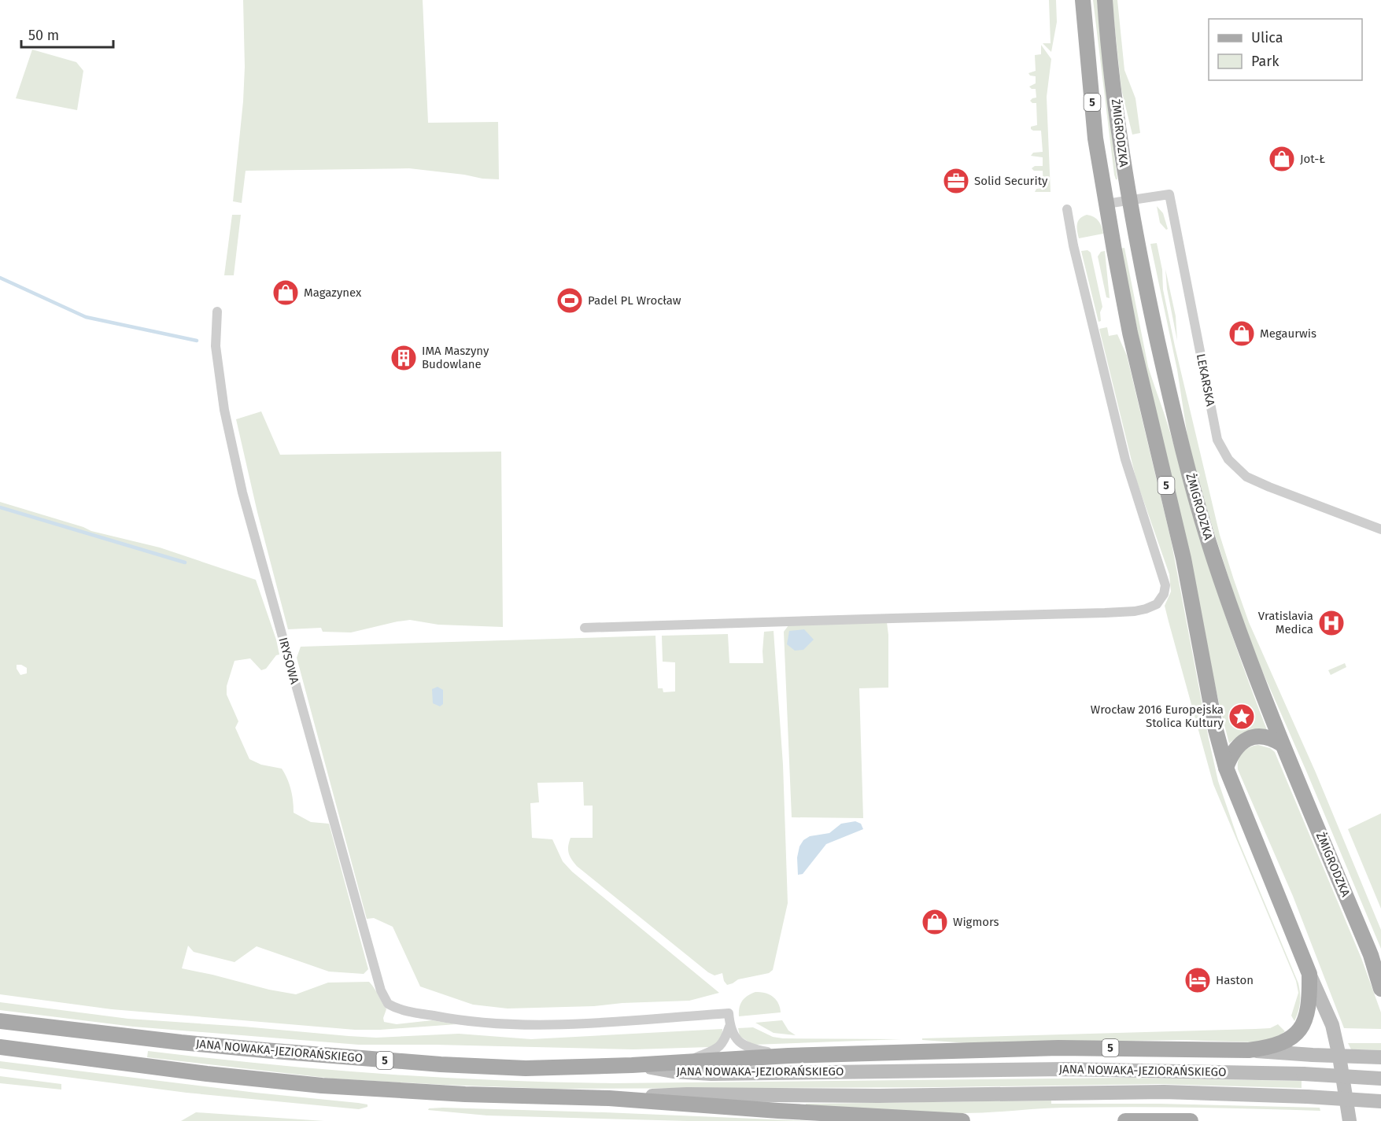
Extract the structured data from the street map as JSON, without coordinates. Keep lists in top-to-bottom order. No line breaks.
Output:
{"streets":{"main road":["5","ŻMIGRODZKA","JANA NOWAKA-JEZIORAŃSKIEGO"],"street":["LEKARSKA","IRYSOWA"]},"crossings":[["5","ŻMIGRODZKA"],["5","JANA NOWAKA-JEZIORAŃSKIEGO"],["ŻMIGRODZKA","LEKARSKA"]],"places":{"shop":["Jot-Ł","Magazynex","Megaurwis","Wigmors"],"office":["Solid Security"],"sports":["Padel PL Wrocław"],"building":["IMA Maszyny Budowlane"],"hospital":["Vratislavia Medica"],"place":["Wrocław 2016 Europejska Stolica Kultury"],"hotel":["Haston"]},"legend":["Ulica","Park"],"scale_bar":"50 m"}
